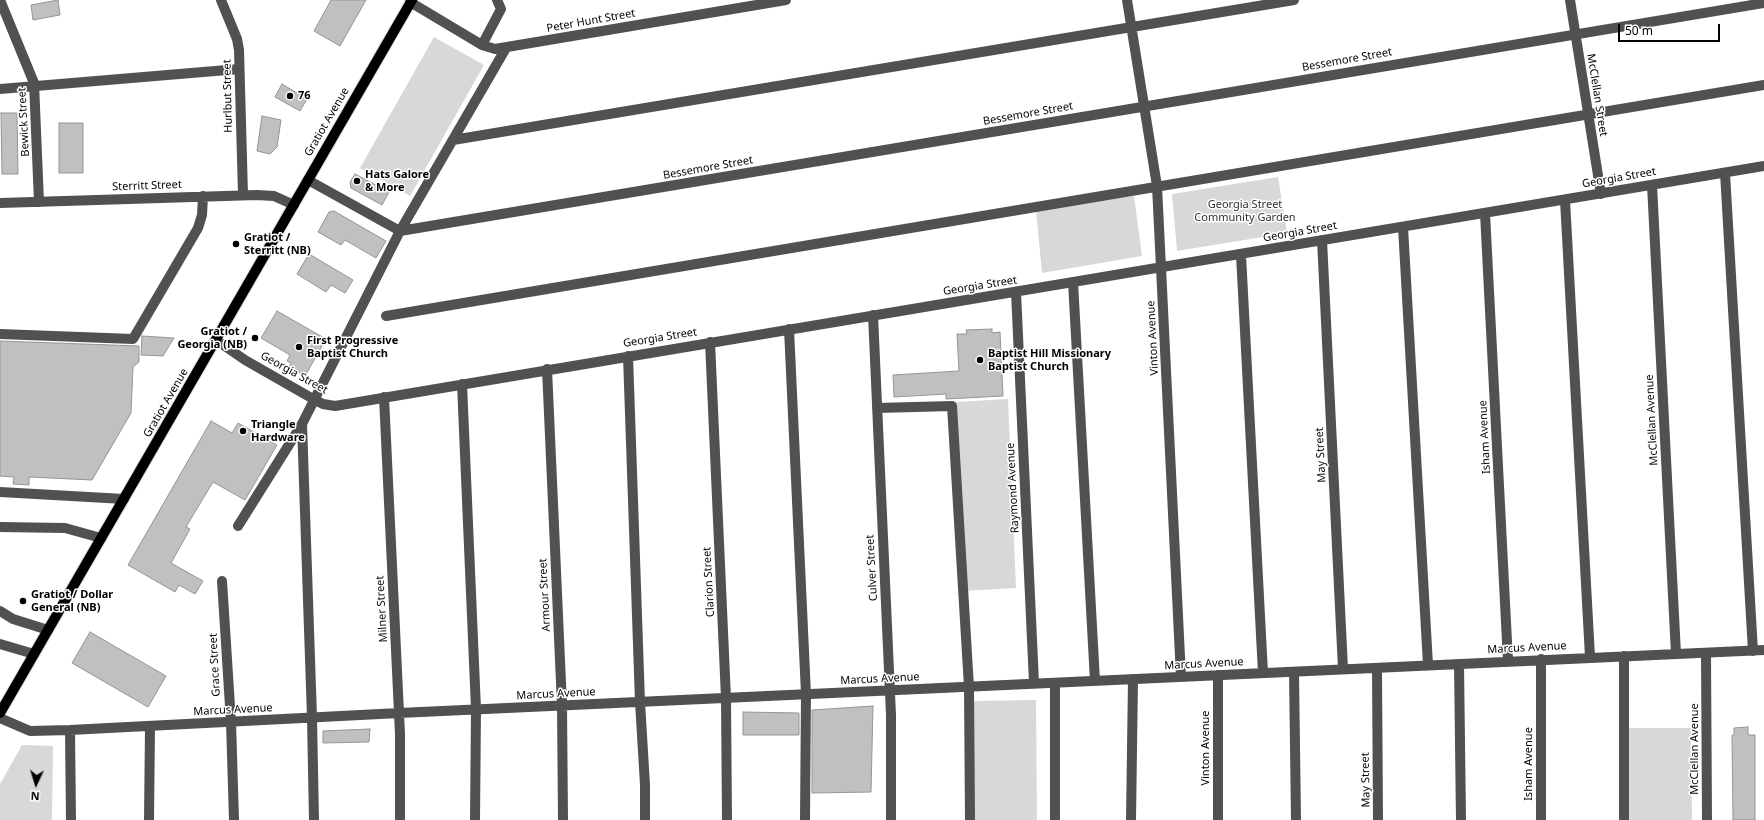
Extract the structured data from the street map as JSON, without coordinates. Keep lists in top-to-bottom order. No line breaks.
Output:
{"streets":{"main road":["Gratiot Avenue"],"street":["Peter Hunt Street","Bessemore Street","McClellan Street","Hurlbut Street","Bewick Street","Georgia Street","Sterritt Street","Vinton Avenue","McClellan Avenue","Isham Avenue","May Street","Raymond Avenue","Culver Street","Clarion Street","Armour Street","Milner Street","Marcus Avenue","Grace Street"]},"crossings":[["Peter Hunt Street","Gratiot Avenue"],["Bessemore Street","McClellan Street"],["Bessemore Street","Vinton Avenue"],["McClellan Street","Georgia Street"],["Hurlbut Street","Sterritt Street"],["Bewick Street","Sterritt Street"],["Gratiot Avenue","Georgia Street"],["Gratiot Avenue","Sterritt Street"],["Georgia Street","Vinton Avenue"],["Georgia Street","McClellan Avenue"],["Georgia Street","Isham Avenue"],["Georgia Street","May Street"],["Georgia Street","Raymond Avenue"],["Georgia Street","Culver Street"],["Georgia Street","Clarion Street"],["Georgia Street","Armour Street"],["Georgia Street","Milner Street"],["Vinton Avenue","Marcus Avenue"],["McClellan Avenue","Marcus Avenue"],["Isham Avenue","Marcus Avenue"],["May Street","Marcus Avenue"],["Raymond Avenue","Marcus Avenue"],["Culver Street","Marcus Avenue"],["Clarion Street","Marcus Avenue"],["Armour Street","Marcus Avenue"],["Milner Street","Marcus Avenue"],["Marcus Avenue","Grace Street"]],"parks":["Georgia Street Community Garden"],"places":["76","Hats Galore & More","Gratiot / Sterritt (NB)","Gratiot / Georgia (NB)","First Progressive Baptist Church","Baptist Hill Missionary Baptist Church","Triangle Hardware","Gratiot / Dollar General (NB)"],"scale_bar":"50 m","north":"bottom"}
